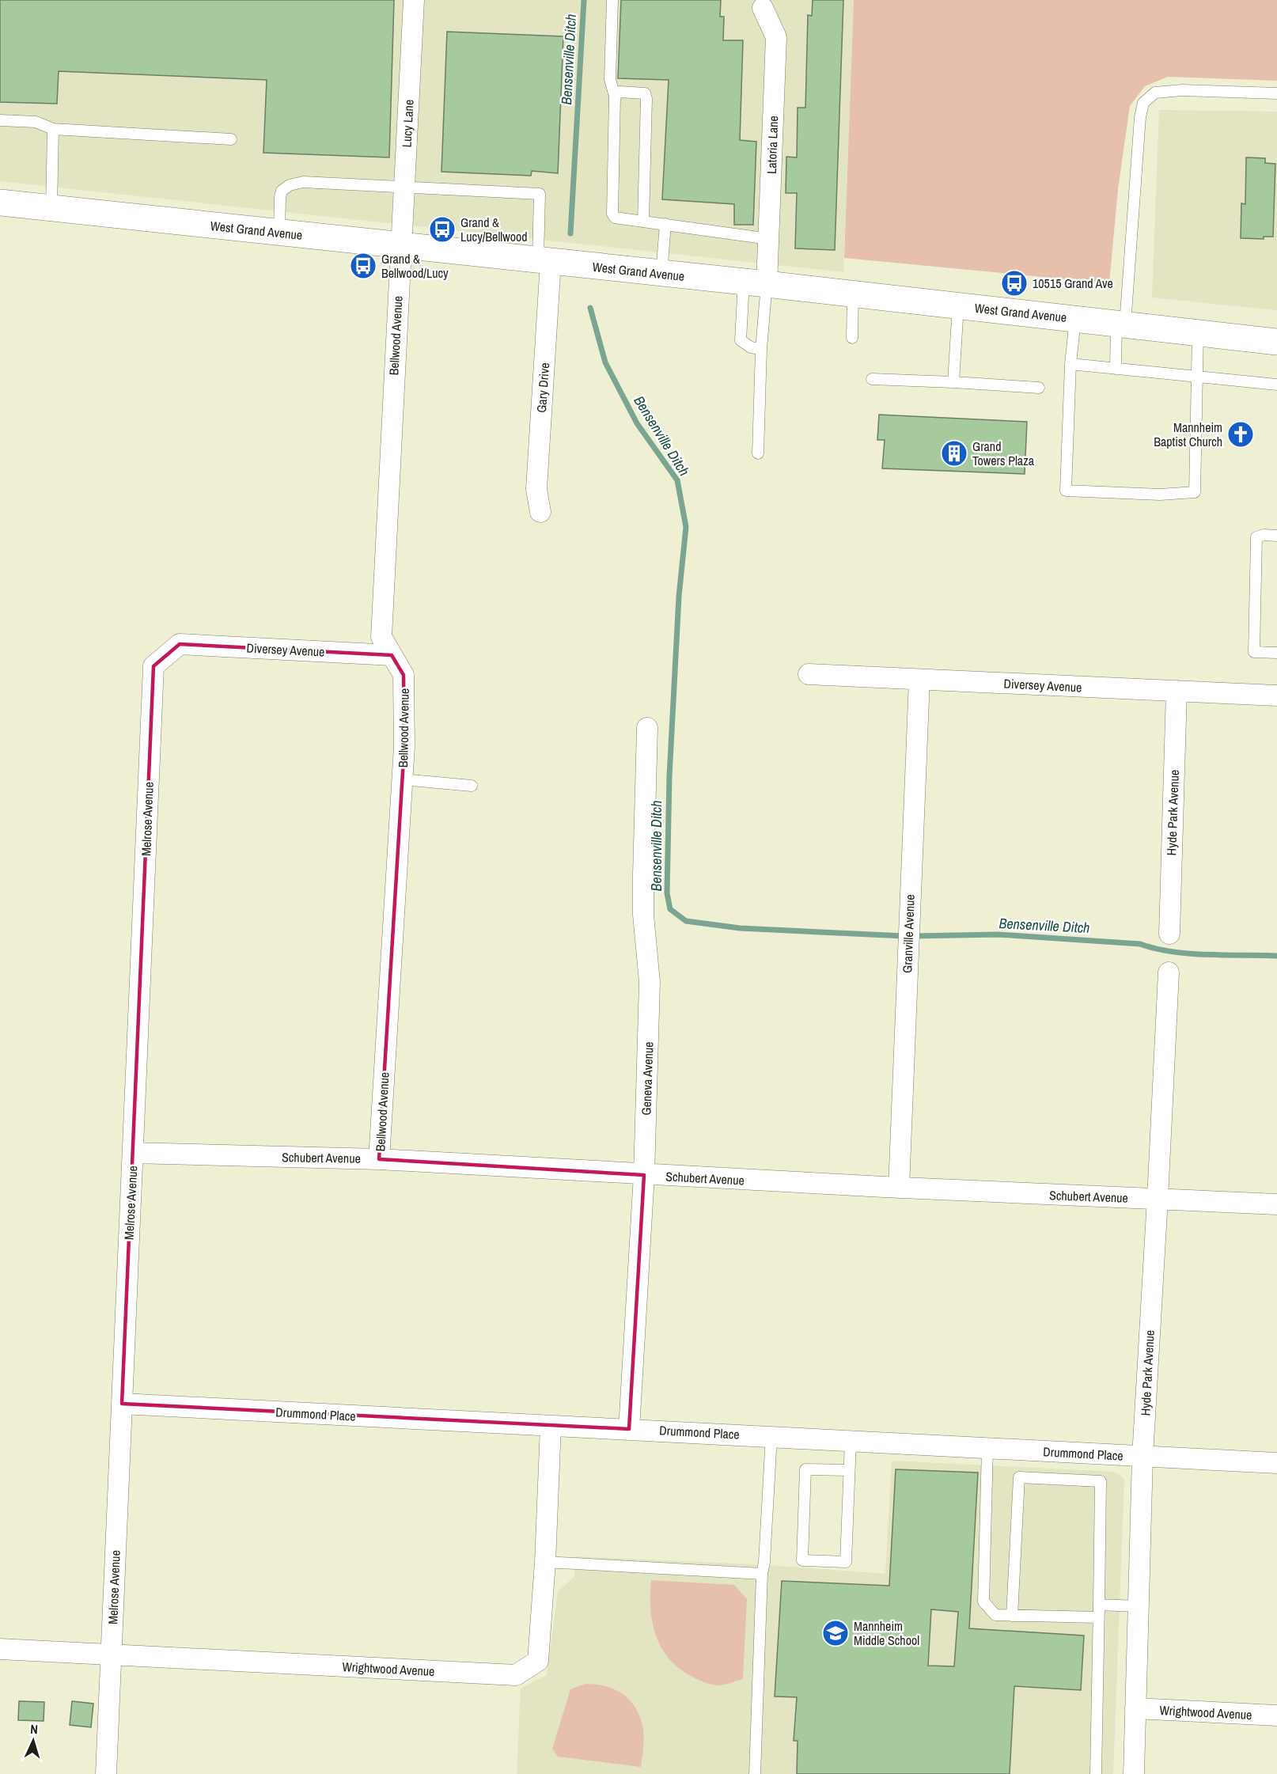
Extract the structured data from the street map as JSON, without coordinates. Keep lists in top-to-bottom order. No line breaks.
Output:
{"streets":{"main road":["West Grand Avenue"],"street":["Lucy Lane","Latoria Lane","Bellwood Avenue","Gary Drive","Diversey Avenue","Hyde Park Avenue","Melrose Avenue","Granville Avenue","Geneva Avenue","Schubert Avenue","Drummond Place","Wrightwood Avenue"]},"crossings":[["Lucy Lane","West Grand Avenue"],["Lucy Lane","Bellwood Avenue"],["Latoria Lane","West Grand Avenue"],["West Grand Avenue","Bellwood Avenue"],["West Grand Avenue","Gary Drive"],["Bellwood Avenue","Diversey Avenue"],["Bellwood Avenue","Schubert Avenue"],["Diversey Avenue","Hyde Park Avenue"],["Diversey Avenue","Melrose Avenue"],["Diversey Avenue","Granville Avenue"],["Hyde Park Avenue","Schubert Avenue"],["Hyde Park Avenue","Drummond Place"],["Hyde Park Avenue","Wrightwood Avenue"],["Melrose Avenue","Schubert Avenue"],["Melrose Avenue","Drummond Place"],["Melrose Avenue","Wrightwood Avenue"],["Granville Avenue","Schubert Avenue"],["Geneva Avenue","Schubert Avenue"],["Geneva Avenue","Drummond Place"],["Drummond Place","Wrightwood Avenue"]],"water":["Bensenville Ditch"],"places":{"bus stop":["Grand & Lucy/Bellwood","Grand & Bellwood/Lucy","10515 Grand Ave"],"church":["Mannheim Baptist Church"],"building":["Grand Towers Plaza"],"school or university":["Mannheim Middle School"]},"north":"top"}
